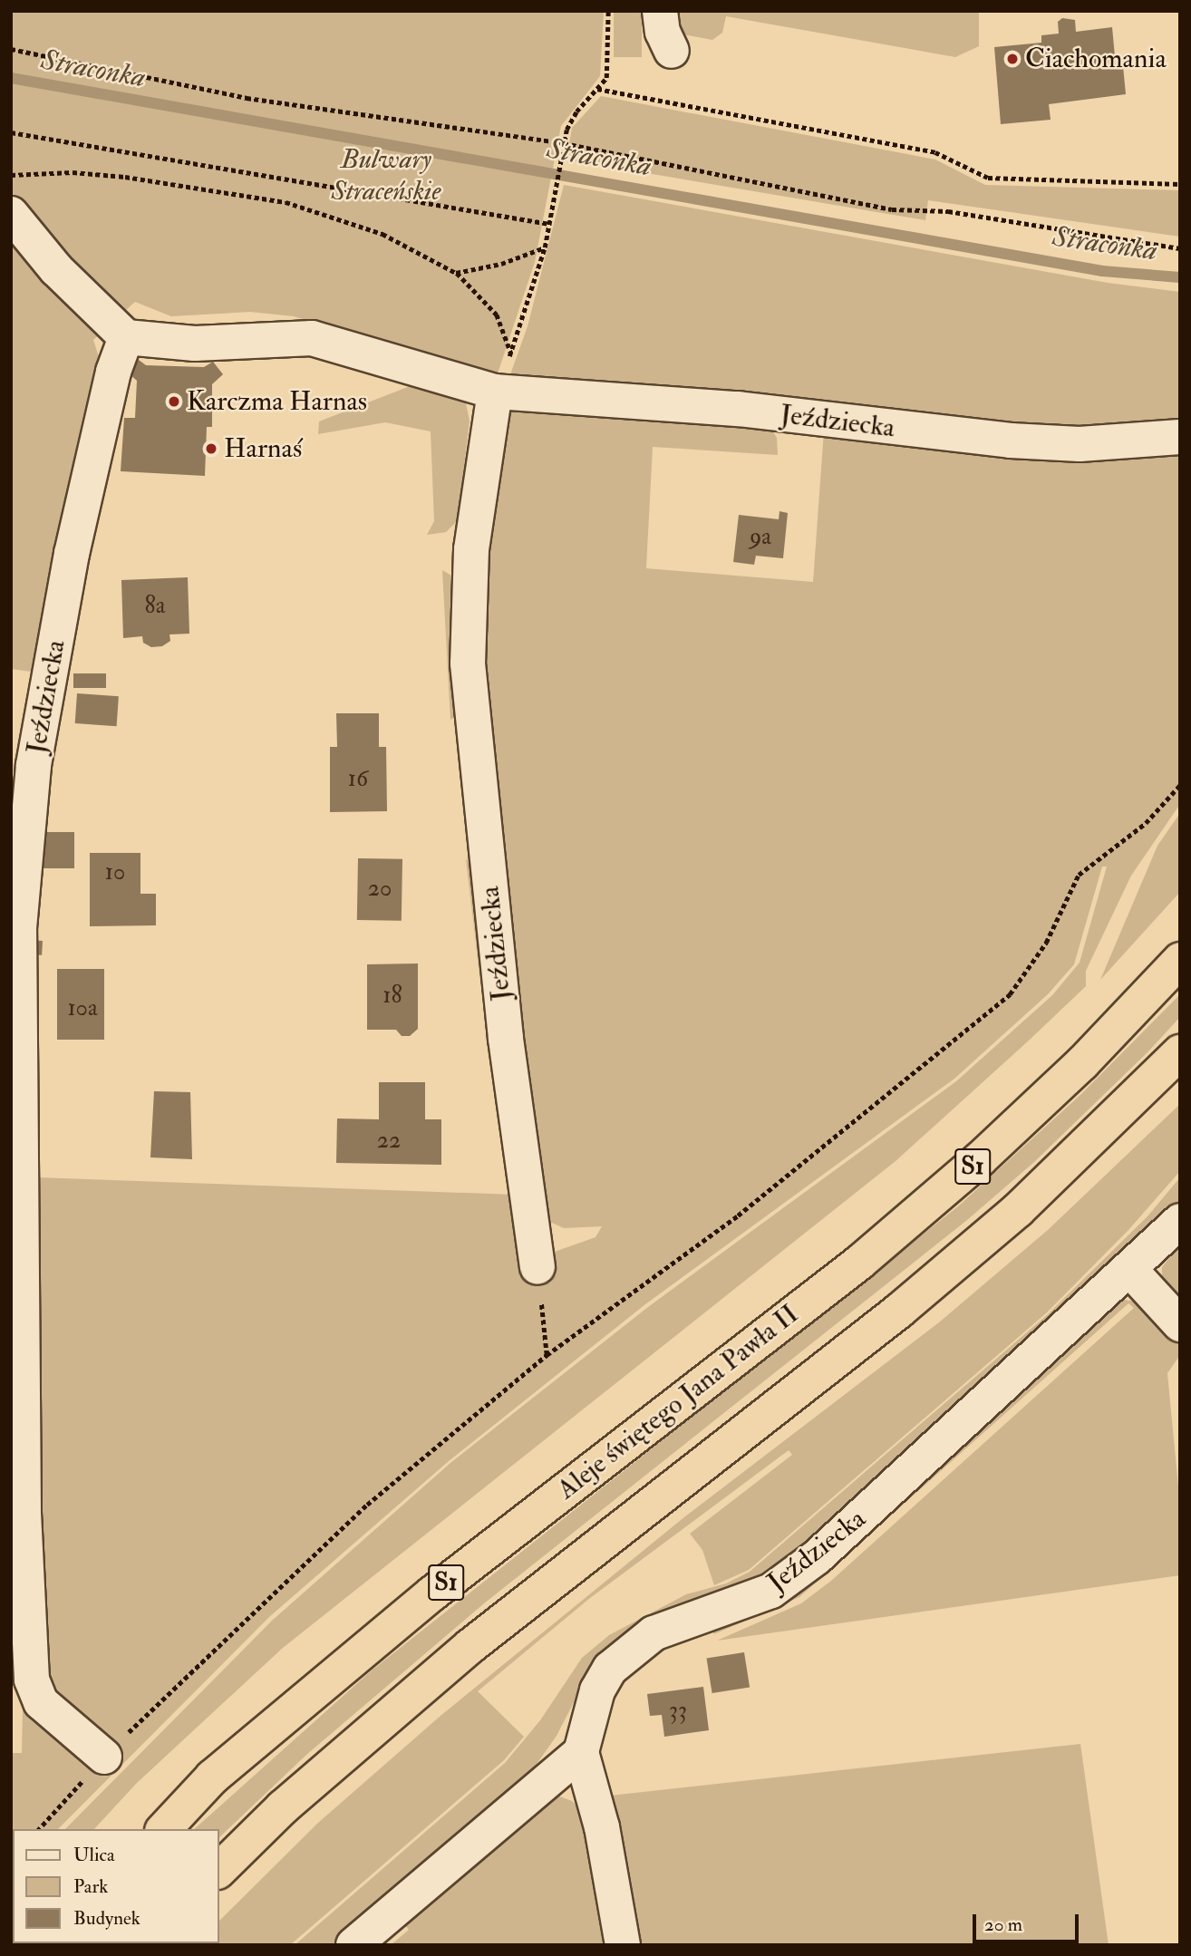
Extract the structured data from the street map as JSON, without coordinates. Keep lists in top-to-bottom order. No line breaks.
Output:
{"streets":{"highway":["S1","Aleje świętego Jana Pawła II"],"street":["Jeździecka"]},"water":["Straconka"],"parks":["Bulwary Straceńskie"],"places":["Ciachomania","Karczma Harnas","Harnaś"],"house_numbers":["9a","8a","16","10","20","18","10a","22","33"],"legend":["Ulica","Park","Budynek"],"scale_bar":"20 m"}
